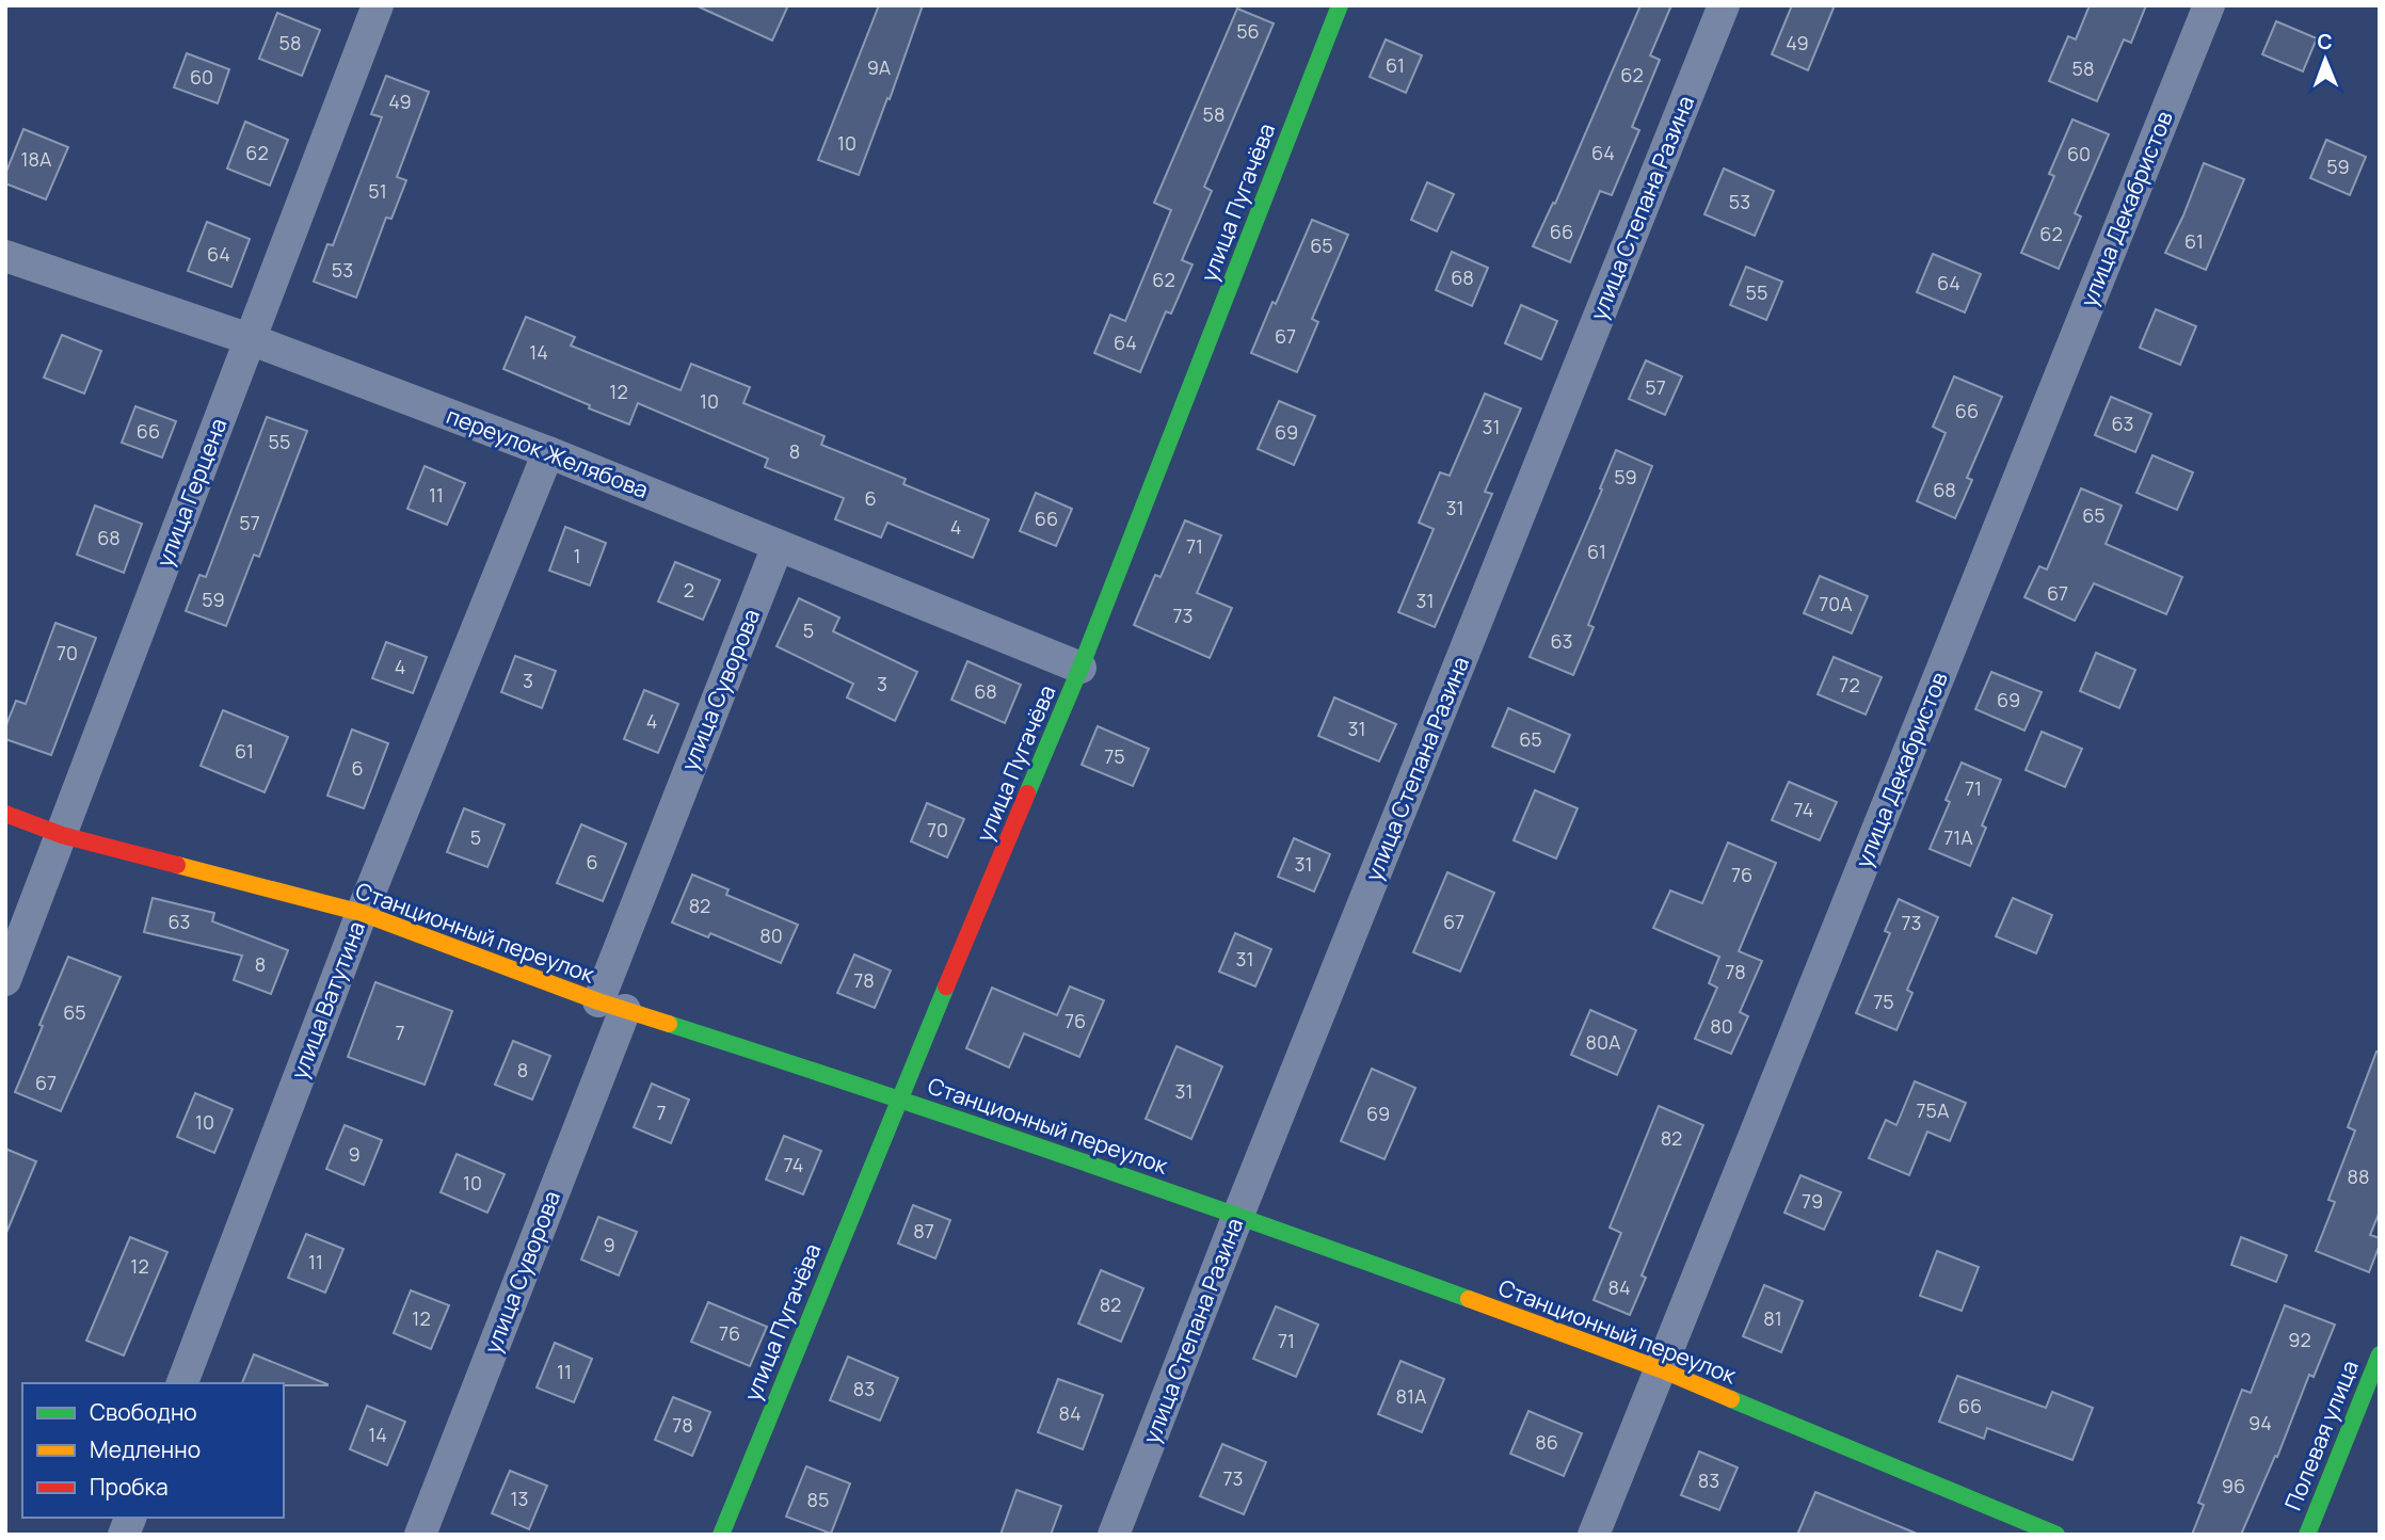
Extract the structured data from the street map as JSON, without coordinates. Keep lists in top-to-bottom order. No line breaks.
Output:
{"streets":{"street":["улица Пугачёва","улица Степана Разина","улица Декабристов","переулок Желябова","улица Герцена","улица Суворова","Станционный переулок","улица Ватутина","Полевая улица"]},"crossings":[["улица Пугачёва","переулок Желябова"],["улица Пугачёва","Станционный переулок"],["улица Степана Разина","Станционный переулок"],["улица Декабристов","Станционный переулок"],["переулок Желябова","улица Герцена"],["переулок Желябова","улица Суворова"],["переулок Желябова","улица Ватутина"],["улица Герцена","Станционный переулок"],["улица Суворова","Станционный переулок"],["Станционный переулок","улица Ватутина"]],"house_numbers":["56","58","49","61","9А","58","62","60","49","58","10","62","64","60","18А","59","51","53","66","62","61","65","64","53","68","62","64","55","67","64","14","57","12","10","66","63","31","66","69","55","8","59","68","11","6","31","65","66","57","4","68","71","61","1","2","67","59","31","70А","73","5","63","70","4","3","3","72","68","69","4","31","65","61","75","6","71","74","70","5","71А","6","31","76","82","63","67","73","80","31","8","78","78","75","65","76","80","7","80А","8","67","31","75А","7","69","10","82","9","74","88","10","79","87","9","11","12","84","82","12","81","76","92","71","11","83","81А","66","84","94","78","14","86","73","83","96","13","85"],"legend":["Свободно","Медленно","Пробка"],"north":"top"}
